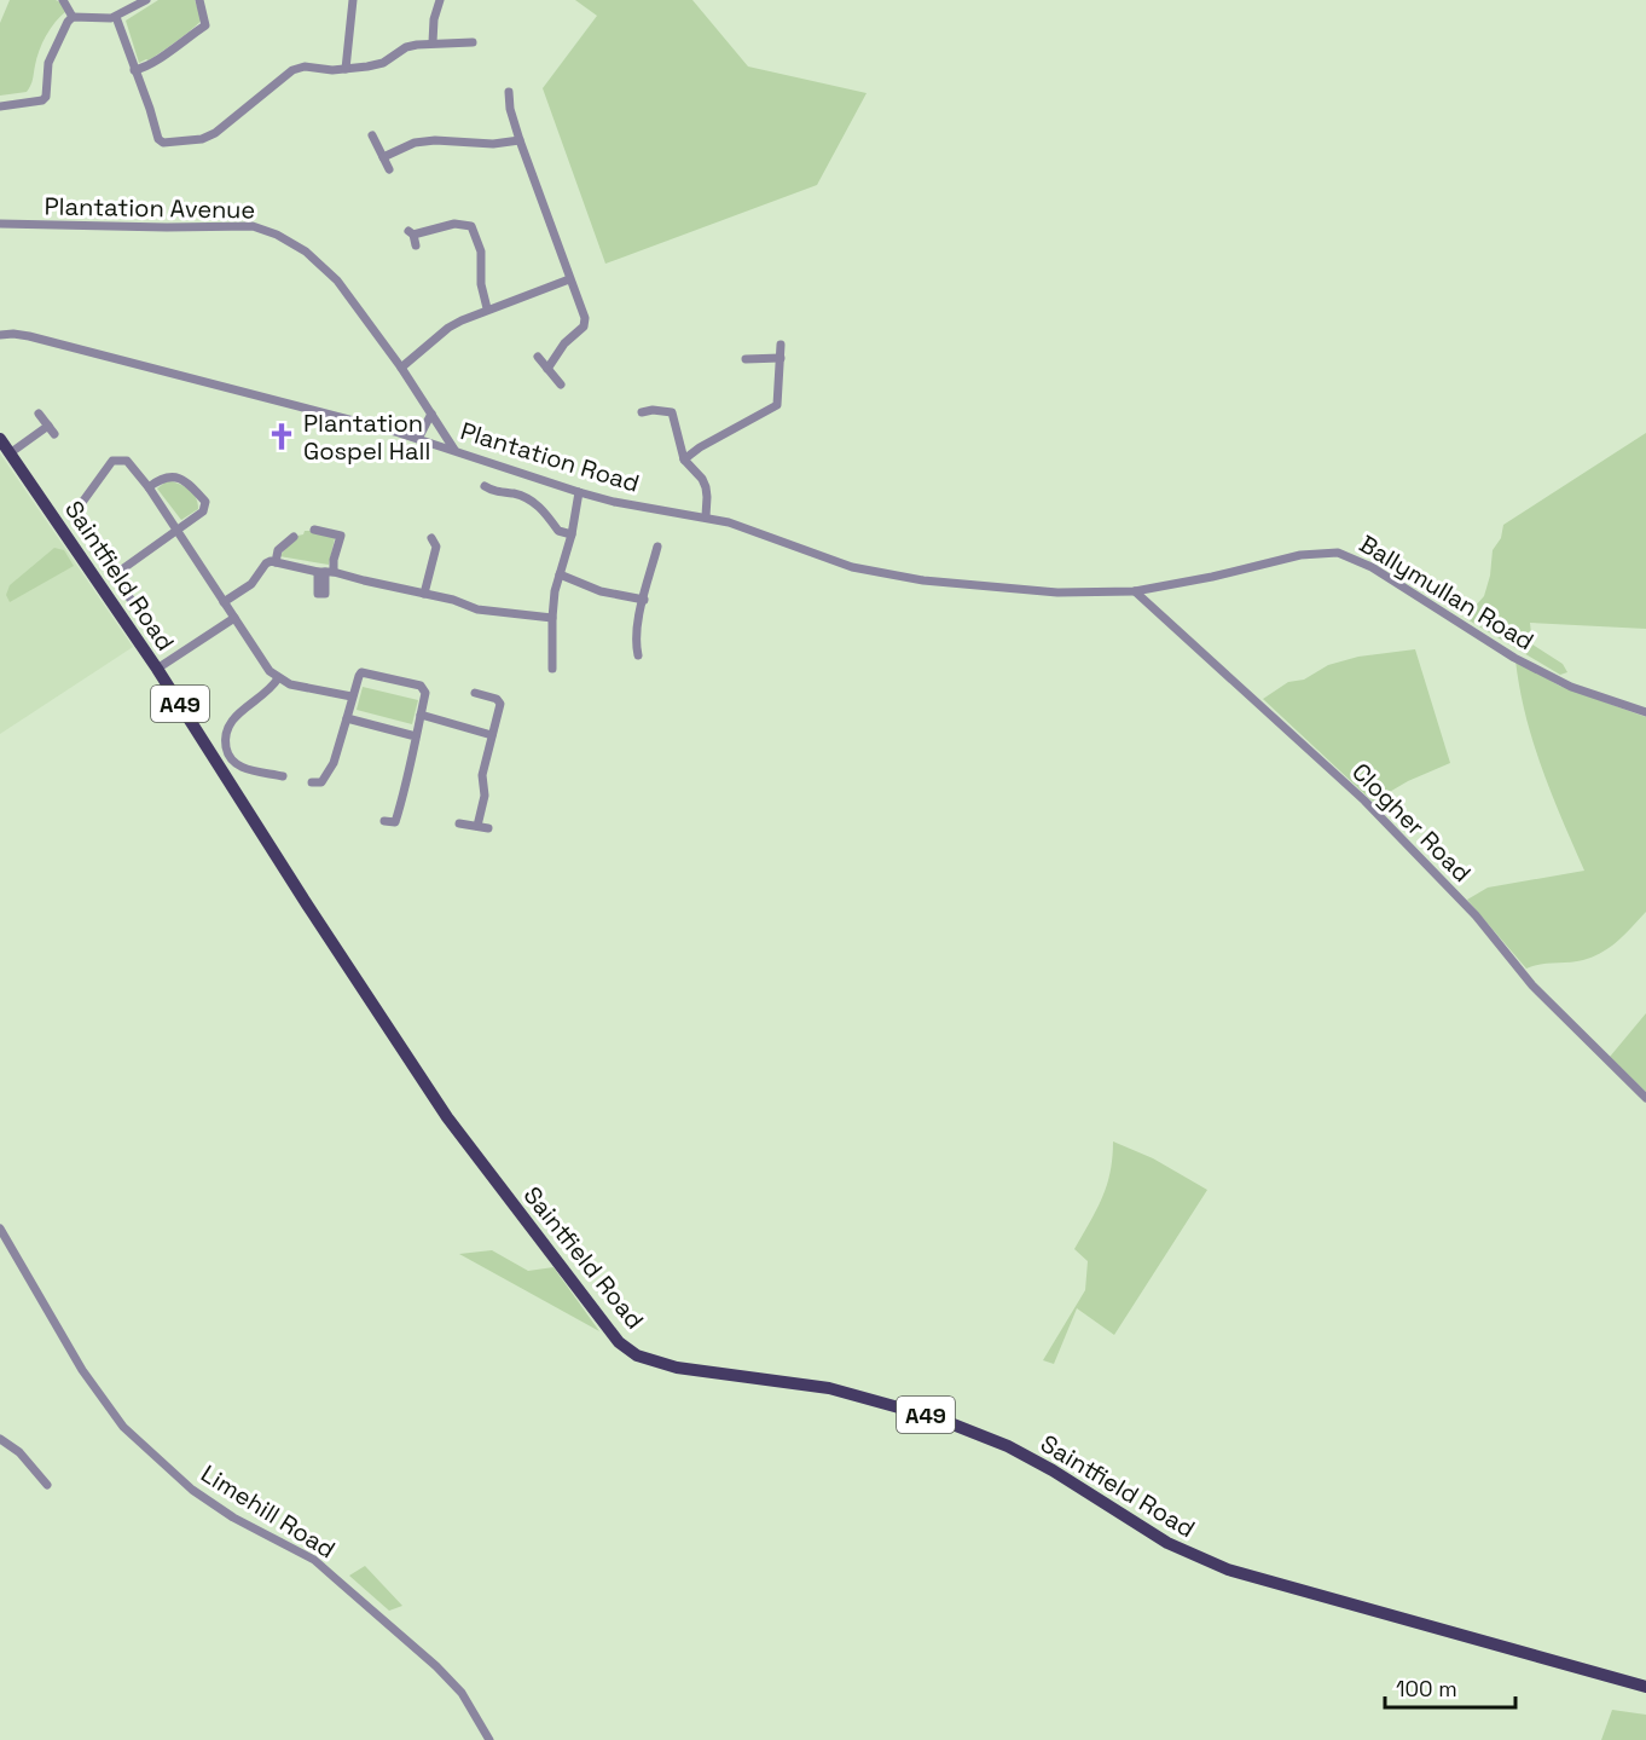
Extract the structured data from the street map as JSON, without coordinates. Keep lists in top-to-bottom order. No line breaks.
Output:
{"streets":{"main road":["Saintfield Road","A49"],"street":["Plantation Avenue","Plantation Road","Ballymullan Road","Clogher Road","Limehill Road"]},"crossings":[["Plantation Avenue","Plantation Road"],["Plantation Road","Ballymullan Road"],["Plantation Road","Clogher Road"],["Ballymullan Road","Clogher Road"]],"places":{"church":["Plantation Gospel Hall"]},"scale_bar":"100 m"}
